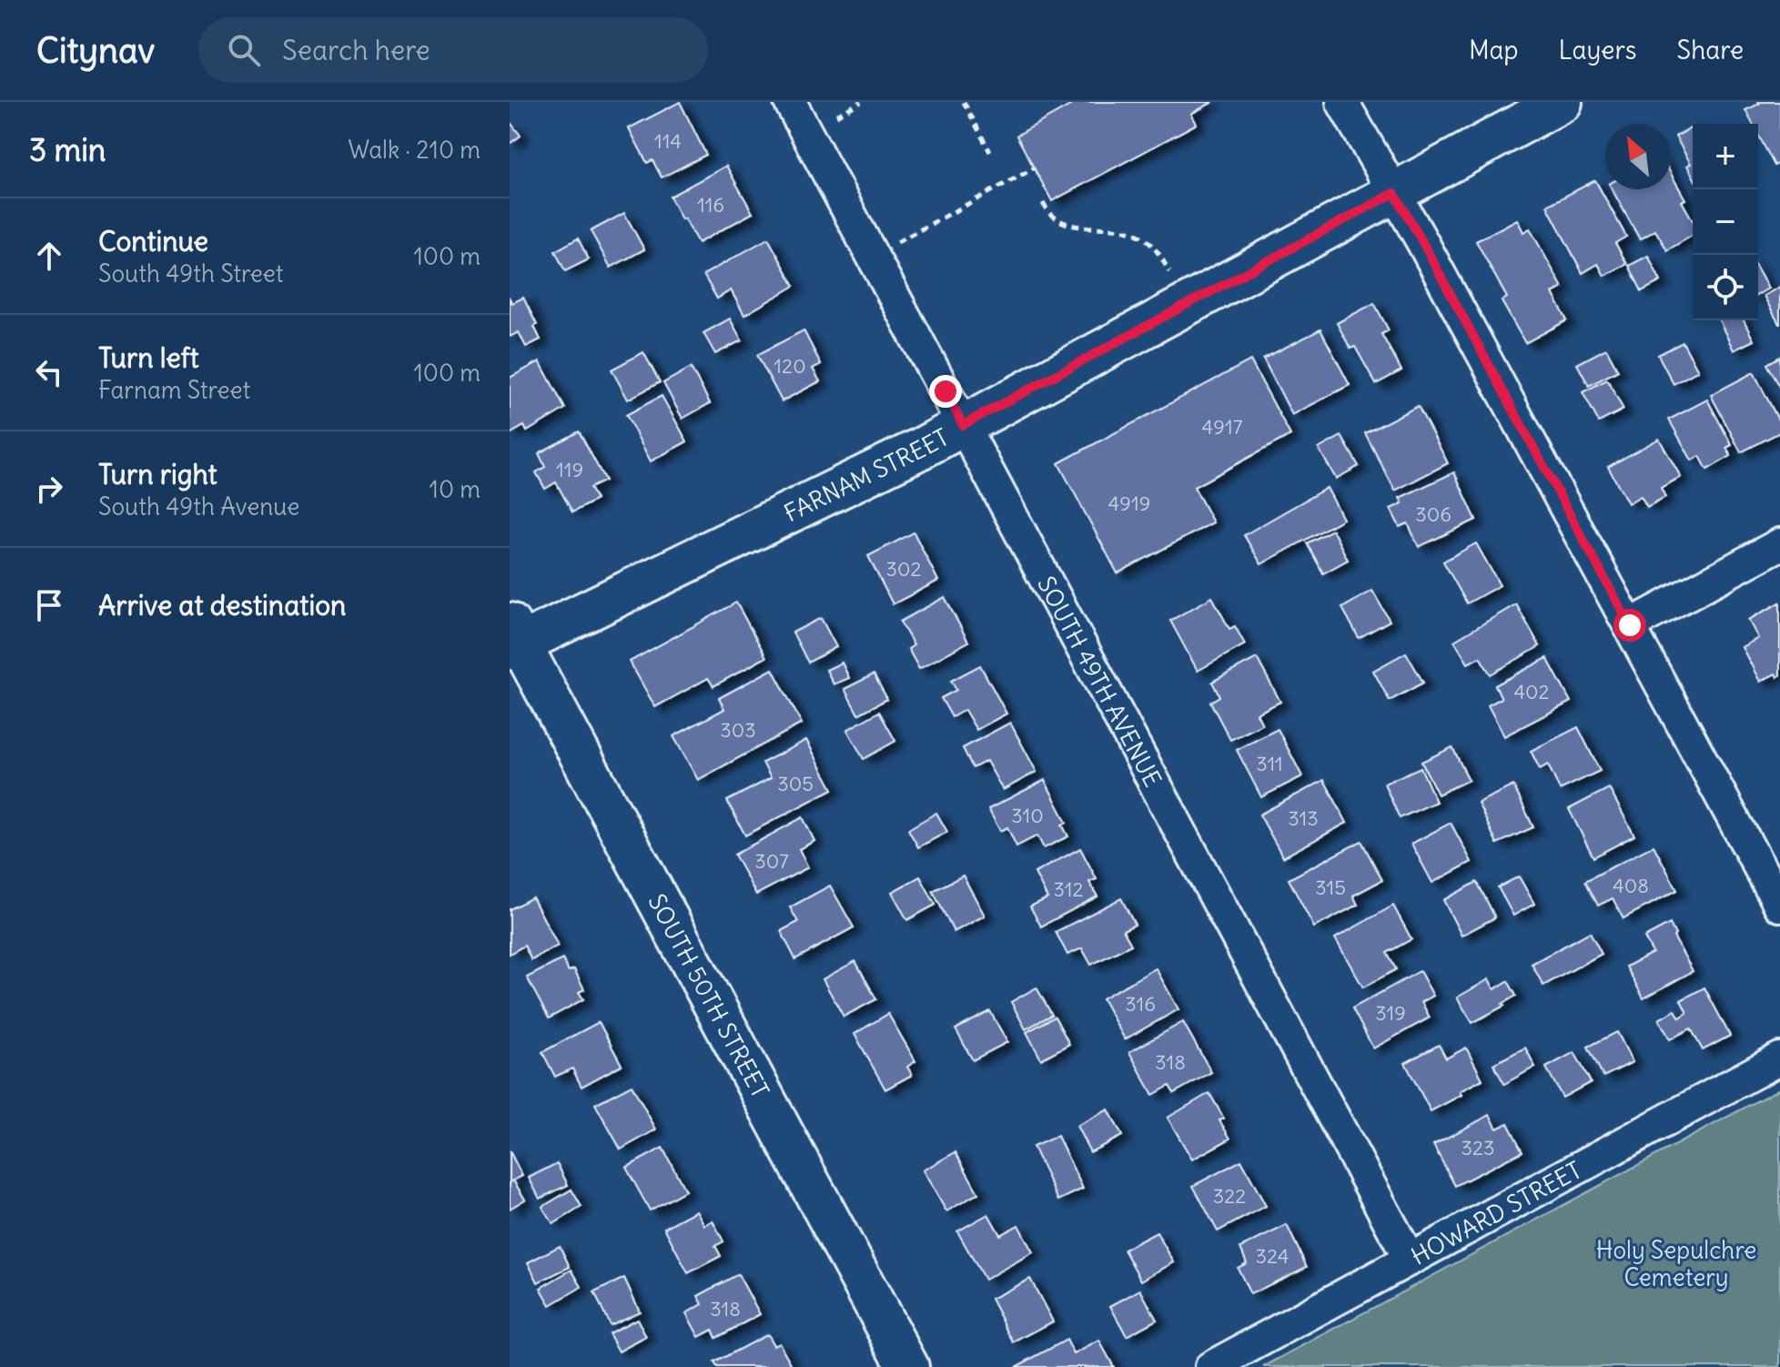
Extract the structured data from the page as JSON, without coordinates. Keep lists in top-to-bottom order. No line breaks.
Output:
{"streets":{"main road":["FARNAM STREET","SOUTH 50TH STREET"],"street":["SOUTH 49TH AVENUE","HOWARD STREET"]},"crossings":[["FARNAM STREET","SOUTH 49TH AVENUE"],["FARNAM STREET","SOUTH 50TH STREET"],["SOUTH 49TH AVENUE","HOWARD STREET"]],"parks":["Holy Sepulchre Cemetery"],"house_numbers":["114","116","120","4917","119","4919","306","302","402","303","311","305","310","313","307","408","315","312","316","319","318","323","322","324","318"],"north":"top left","page":{"header":"Citynav","search":"Search here","nav":["Map","Layers","Share"],"heading":["3 min","Walk · 210 m"],"map_buttons":["+","−"],"list":[["Continue","South 49th Street","100 m"],["Turn left","Farnam Street","100 m"],["Turn right","South 49th Avenue","10 m"],"Arrive at destination"]}}
